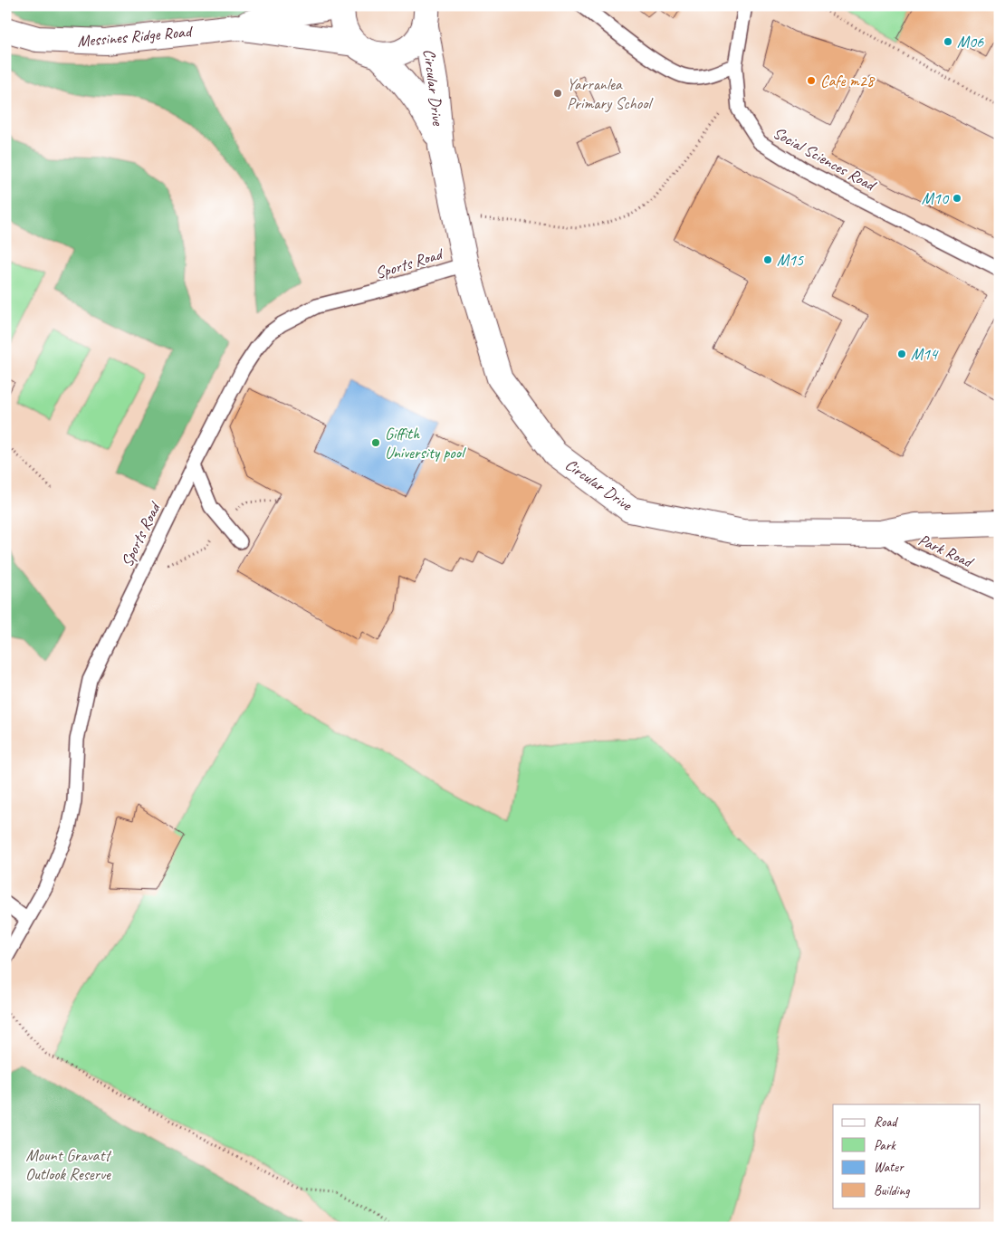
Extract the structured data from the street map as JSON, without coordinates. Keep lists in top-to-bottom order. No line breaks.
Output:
{"streets":{"street":["Messines Ridge Road","Circular Drive"],"lane":["Social Sciences Road","Sports Road","Park Road"]},"crossings":[["Messines Ridge Road","Circular Drive"],["Circular Drive","Sports Road"],["Circular Drive","Park Road"]],"parks":["Mount Gravatt Outlook Reserve"],"places":["M06","Cafe m28","Yarranlea Primary School","M10","M15","M14","Giffith University pool"],"legend":["Road","Park","Water","Building"]}
